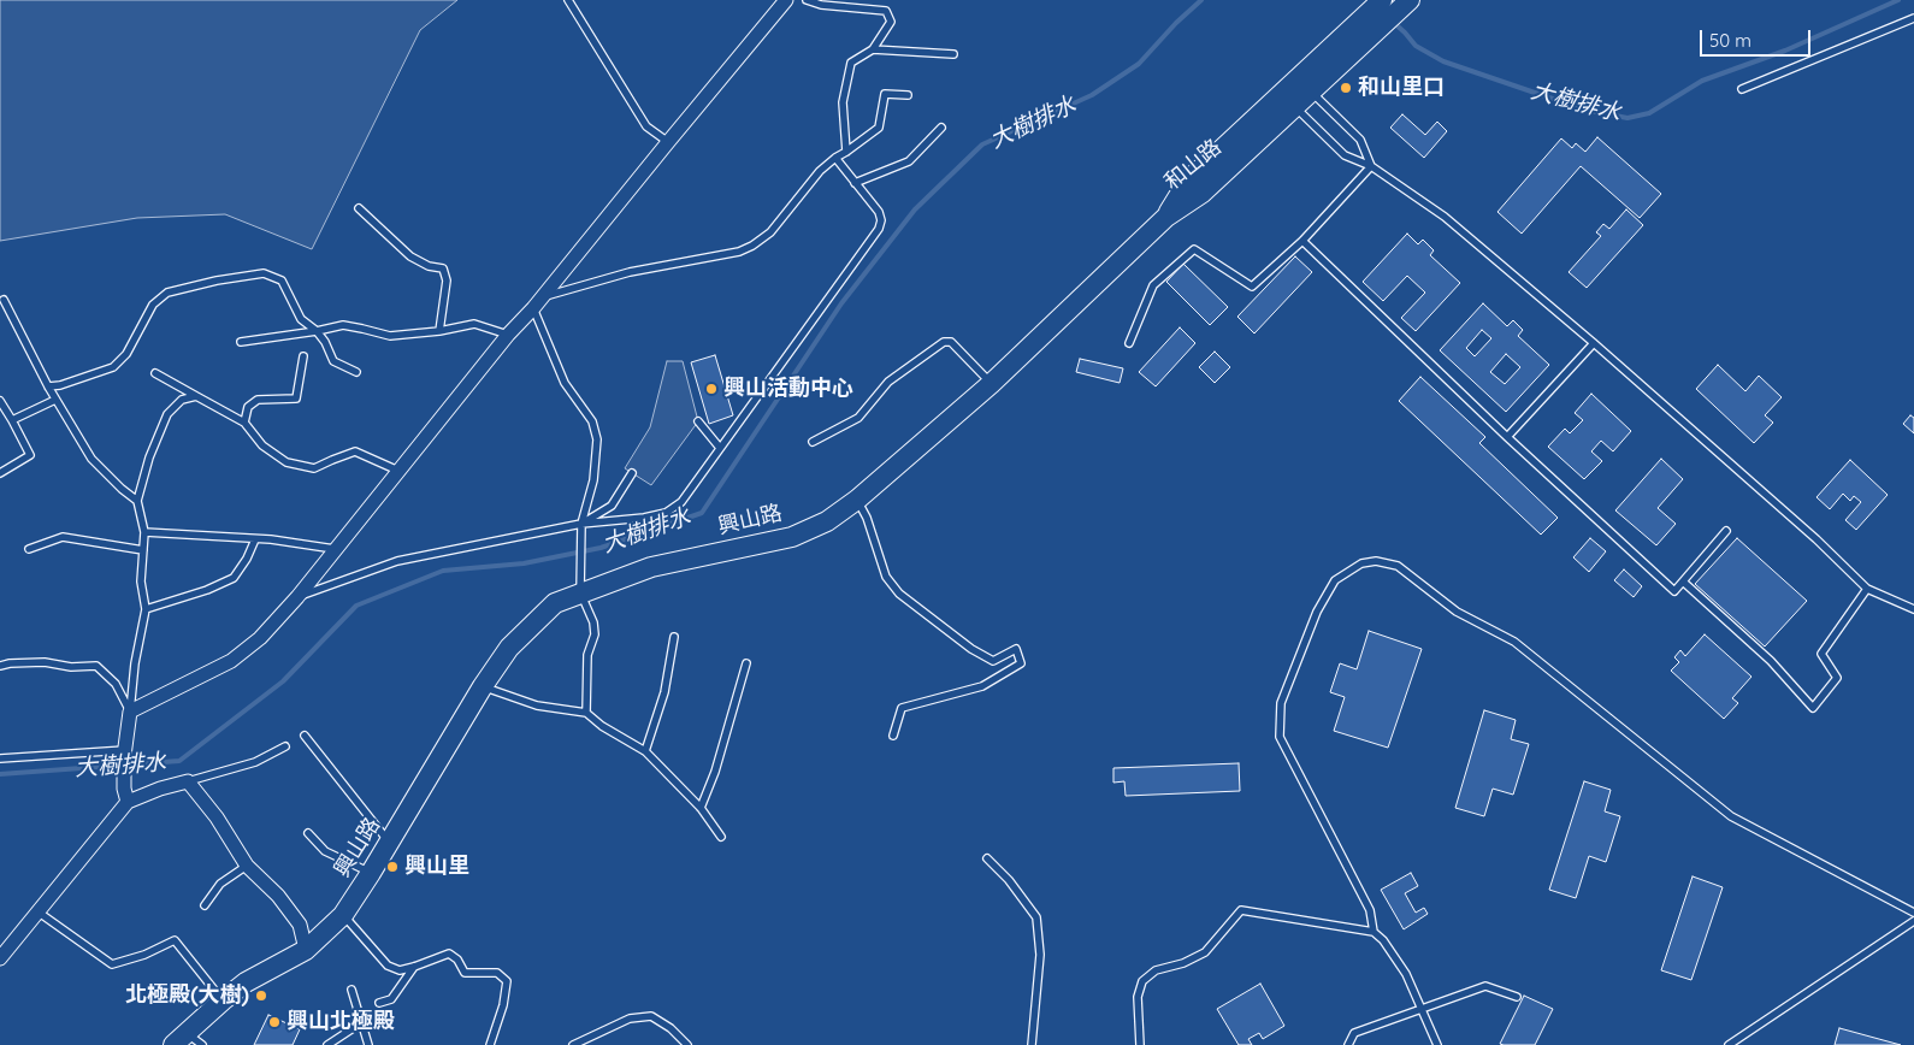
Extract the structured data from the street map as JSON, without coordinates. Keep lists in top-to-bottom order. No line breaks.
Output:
{"streets":{"main road":["和山路","興山路"]},"crossings":[["和山路","興山路"]],"water":["大樹排水"],"places":["和山里口","興山活動中心","興山里","北極殿(大樹)","興山北極殿"],"scale_bar":"50 m"}
